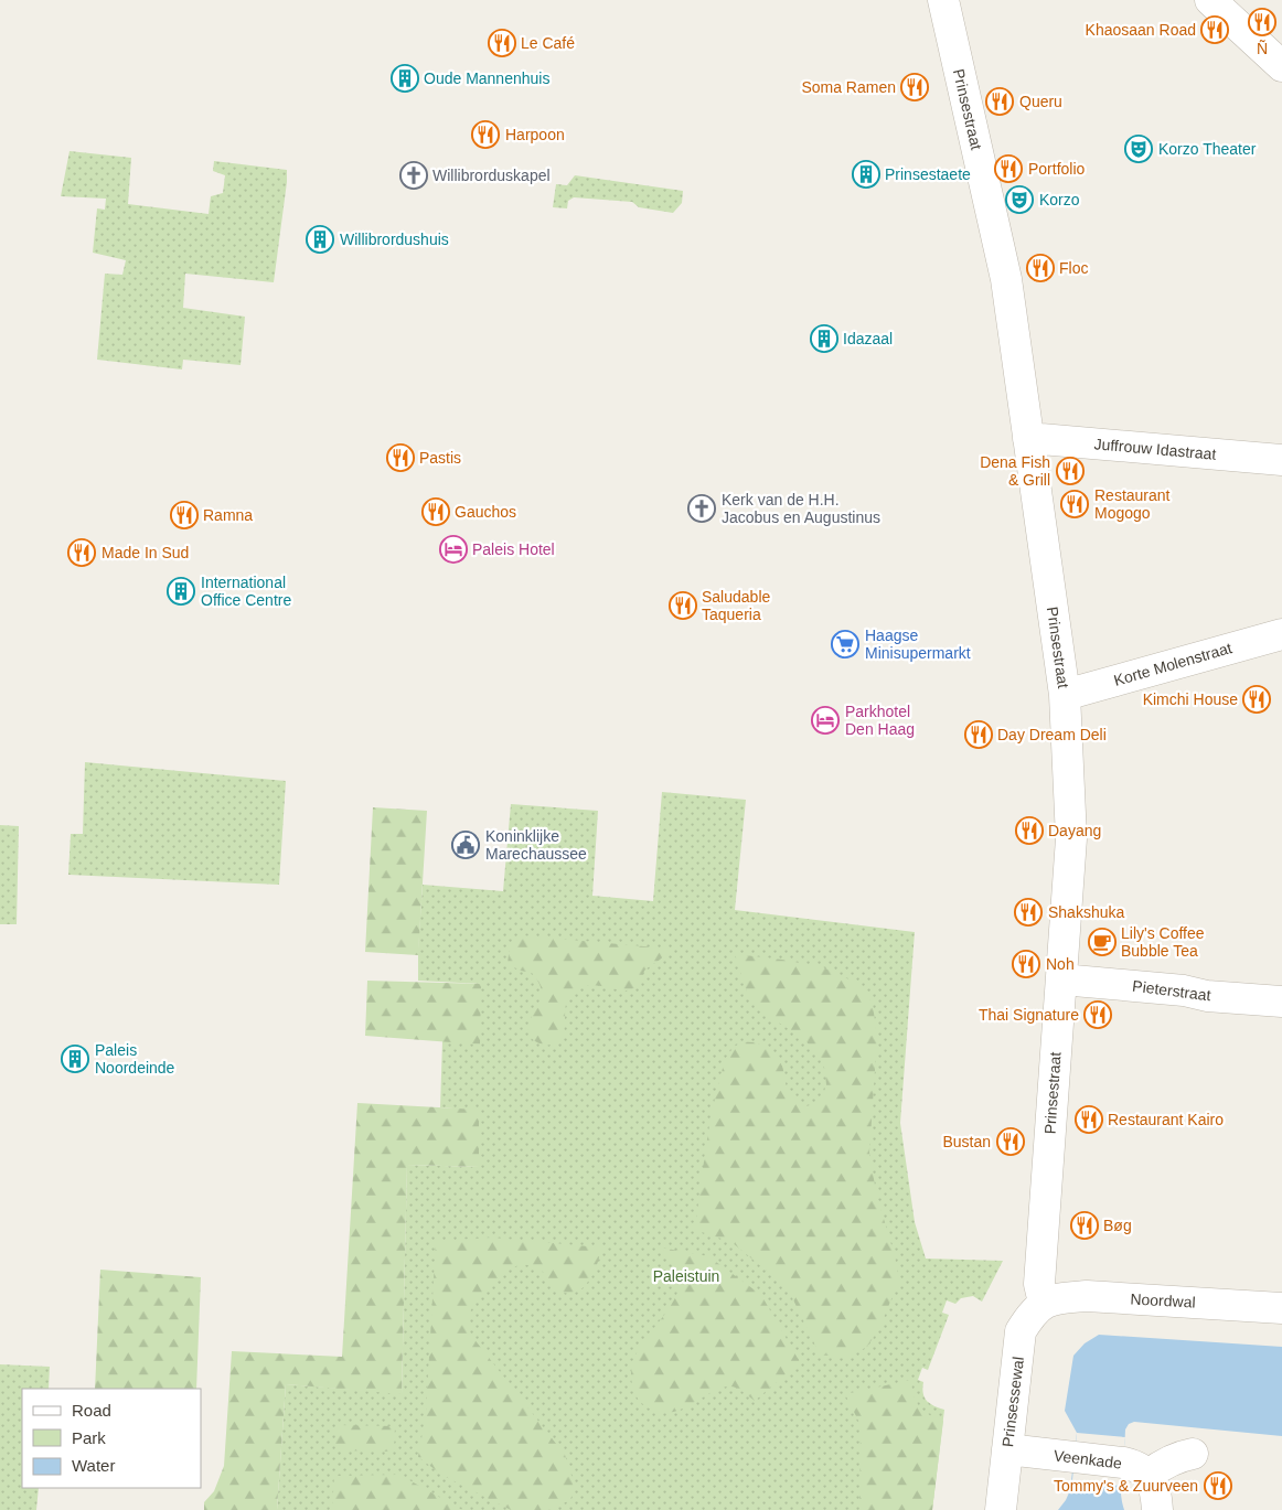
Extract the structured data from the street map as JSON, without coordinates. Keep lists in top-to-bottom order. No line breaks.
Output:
{"streets":{"street":["Prinsestraat","Juffrouw Idastraat","Korte Molenstraat","Pieterstraat","Noordwal","Prinsessewal","Veenkade"]},"crossings":[["Prinsestraat","Juffrouw Idastraat"],["Prinsestraat","Korte Molenstraat"],["Prinsestraat","Pieterstraat"],["Prinsestraat","Noordwal"],["Prinsestraat","Prinsessewal"],["Noordwal","Prinsessewal"],["Prinsessewal","Veenkade"]],"parks":["Paleistuin"],"places":{"restaurant":["Ñ","Khaosaan Road","Le Café","Soma Ramen","Queru","Harpoon","Portfolio","Floc","Pastis","Dena Fish & Grill","Restaurant Mogogo","Gauchos","Ramna","Made In Sud","Saludable Taqueria","Kimchi House","Day Dream Deli","Dayang","Shakshuka","Noh","Thai Signature","Restaurant Kairo","Bustan","Bøg","Tommy's & Zuurveen"],"building":["Oude Mannenhuis","Prinsestaete","Willibrordushuis","Idazaal","International Office Centre","Paleis Noordeinde"],"theatre":["Korzo Theater","Korzo"],"church":["Willibrorduskapel","Kerk van de H.H. Jacobus en Augustinus"],"hotel":["Paleis Hotel","Parkhotel Den Haag"],"supermarket":["Haagse Minisupermarkt"],"public building":["Koninklijke Marechaussee"],"cafe":["Lily's Coffee Bubble Tea"]},"legend":["Road","Park","Water"]}
